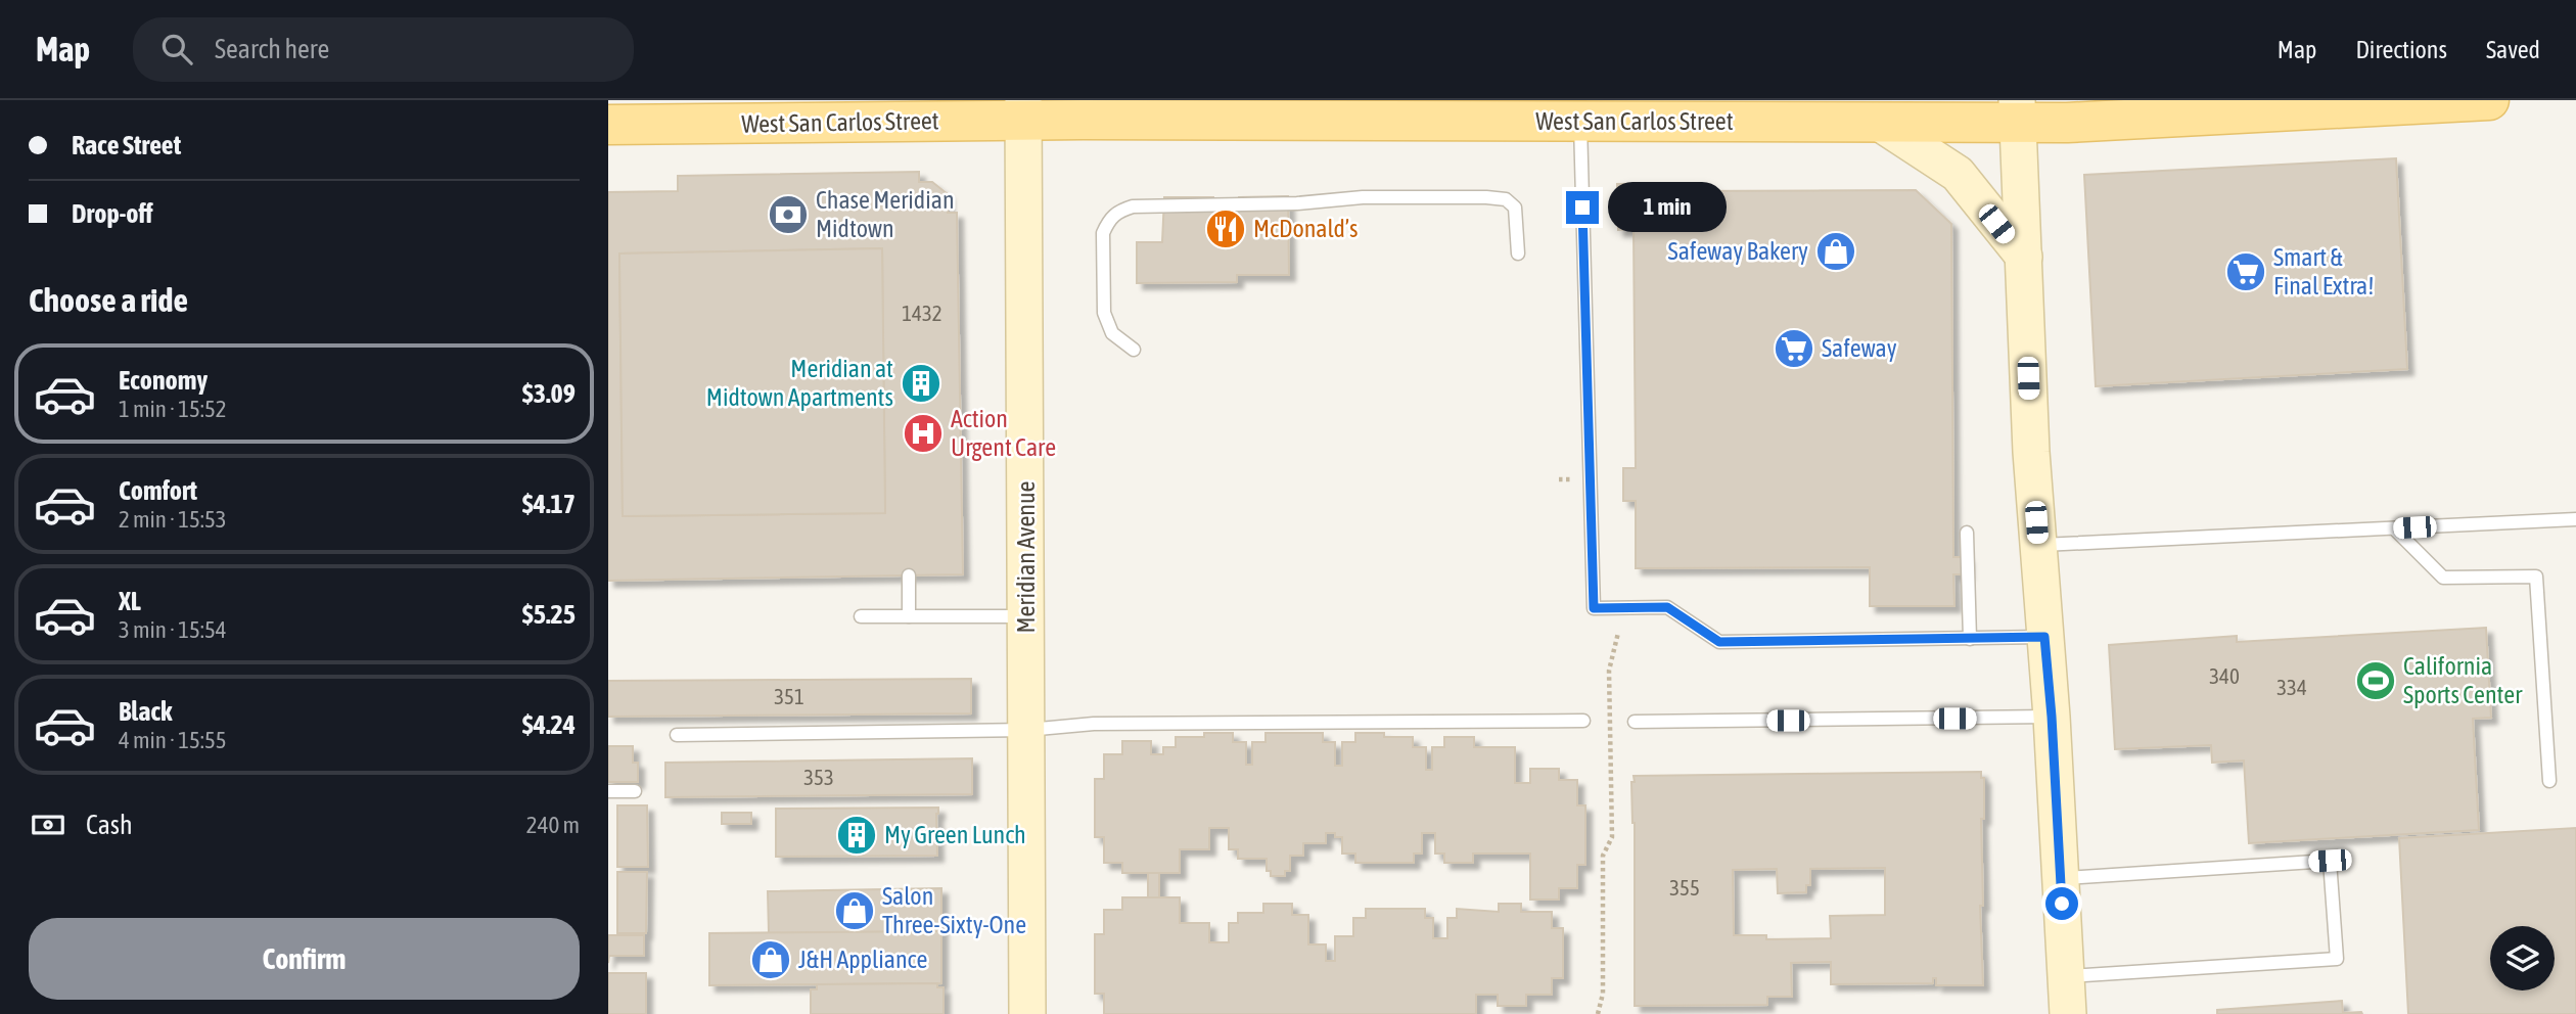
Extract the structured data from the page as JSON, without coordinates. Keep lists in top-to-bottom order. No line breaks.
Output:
{"streets":{"main road":["West San Carlos Street","Meridian Avenue"]},"crossings":[["West San Carlos Street","Meridian Avenue"]],"places":{"bank":["Chase Meridian Midtown"],"restaurant":["McDonald’s"],"shop":["Safeway Bakery","Salon Three-Sixty-One","J&H Appliance"],"supermarket":["Smart & Final Extra!","Safeway"],"building":["Meridian at Midtown Apartments","My Green Lunch"],"hospital":["Action Urgent Care"],"sports":["California Sports Center"]},"house_numbers":["1432","340","334","351","353","355"],"page":{"header":"Map","search":"Search here","nav":["Map","Directions","Saved"],"banner":["Race Street","Drop-off"],"bubble":"1 min","heading":"Choose a ride","list":[{"name":"Economy","note":"1 min · 15:52","value":"$3.09"},{"name":"Comfort","note":"2 min · 15:53","value":"$4.17"},{"name":"XL","note":"3 min · 15:54","value":"$5.25"},{"name":"Black","note":"4 min · 15:55","value":"$4.24"}],"pay":["Cash","240 m"],"buttons":"Confirm"}}
